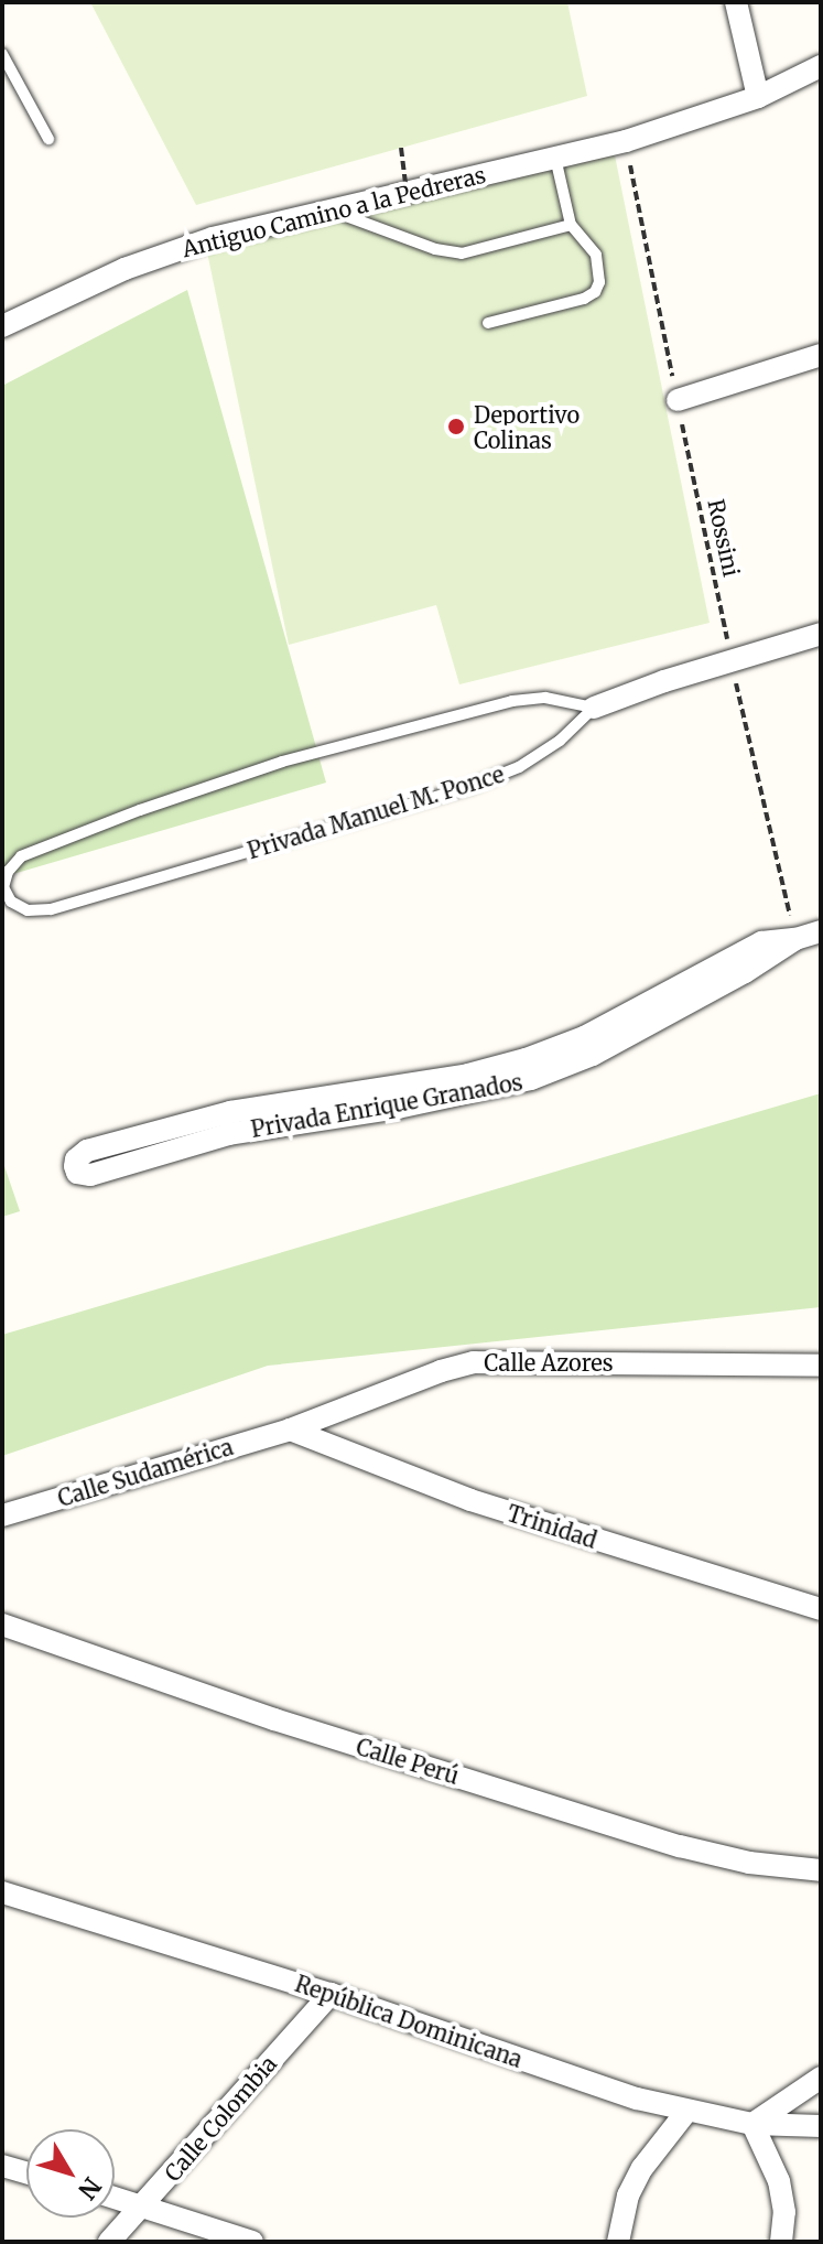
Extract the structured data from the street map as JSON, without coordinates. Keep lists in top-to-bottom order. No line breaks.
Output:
{"streets":{"street":["Antiguo Camino a la Pedreras","Privada Manuel M. Ponce","Privada Enrique Granados","Calle Azores","Calle Sudamérica","Trinidad","Calle Perú","República Dominicana","Calle Colombia"],"path":["Rossini"]},"crossings":[["Antiguo Camino a la Pedreras","Rossini"],["Rossini","Privada Manuel M. Ponce"],["Rossini","Privada Enrique Granados"],["Calle Azores","Calle Sudamérica"],["Calle Azores","Trinidad"],["Calle Sudamérica","Trinidad"],["República Dominicana","Calle Colombia"]],"places":["Deportivo Colinas"],"north":"bottom right"}
